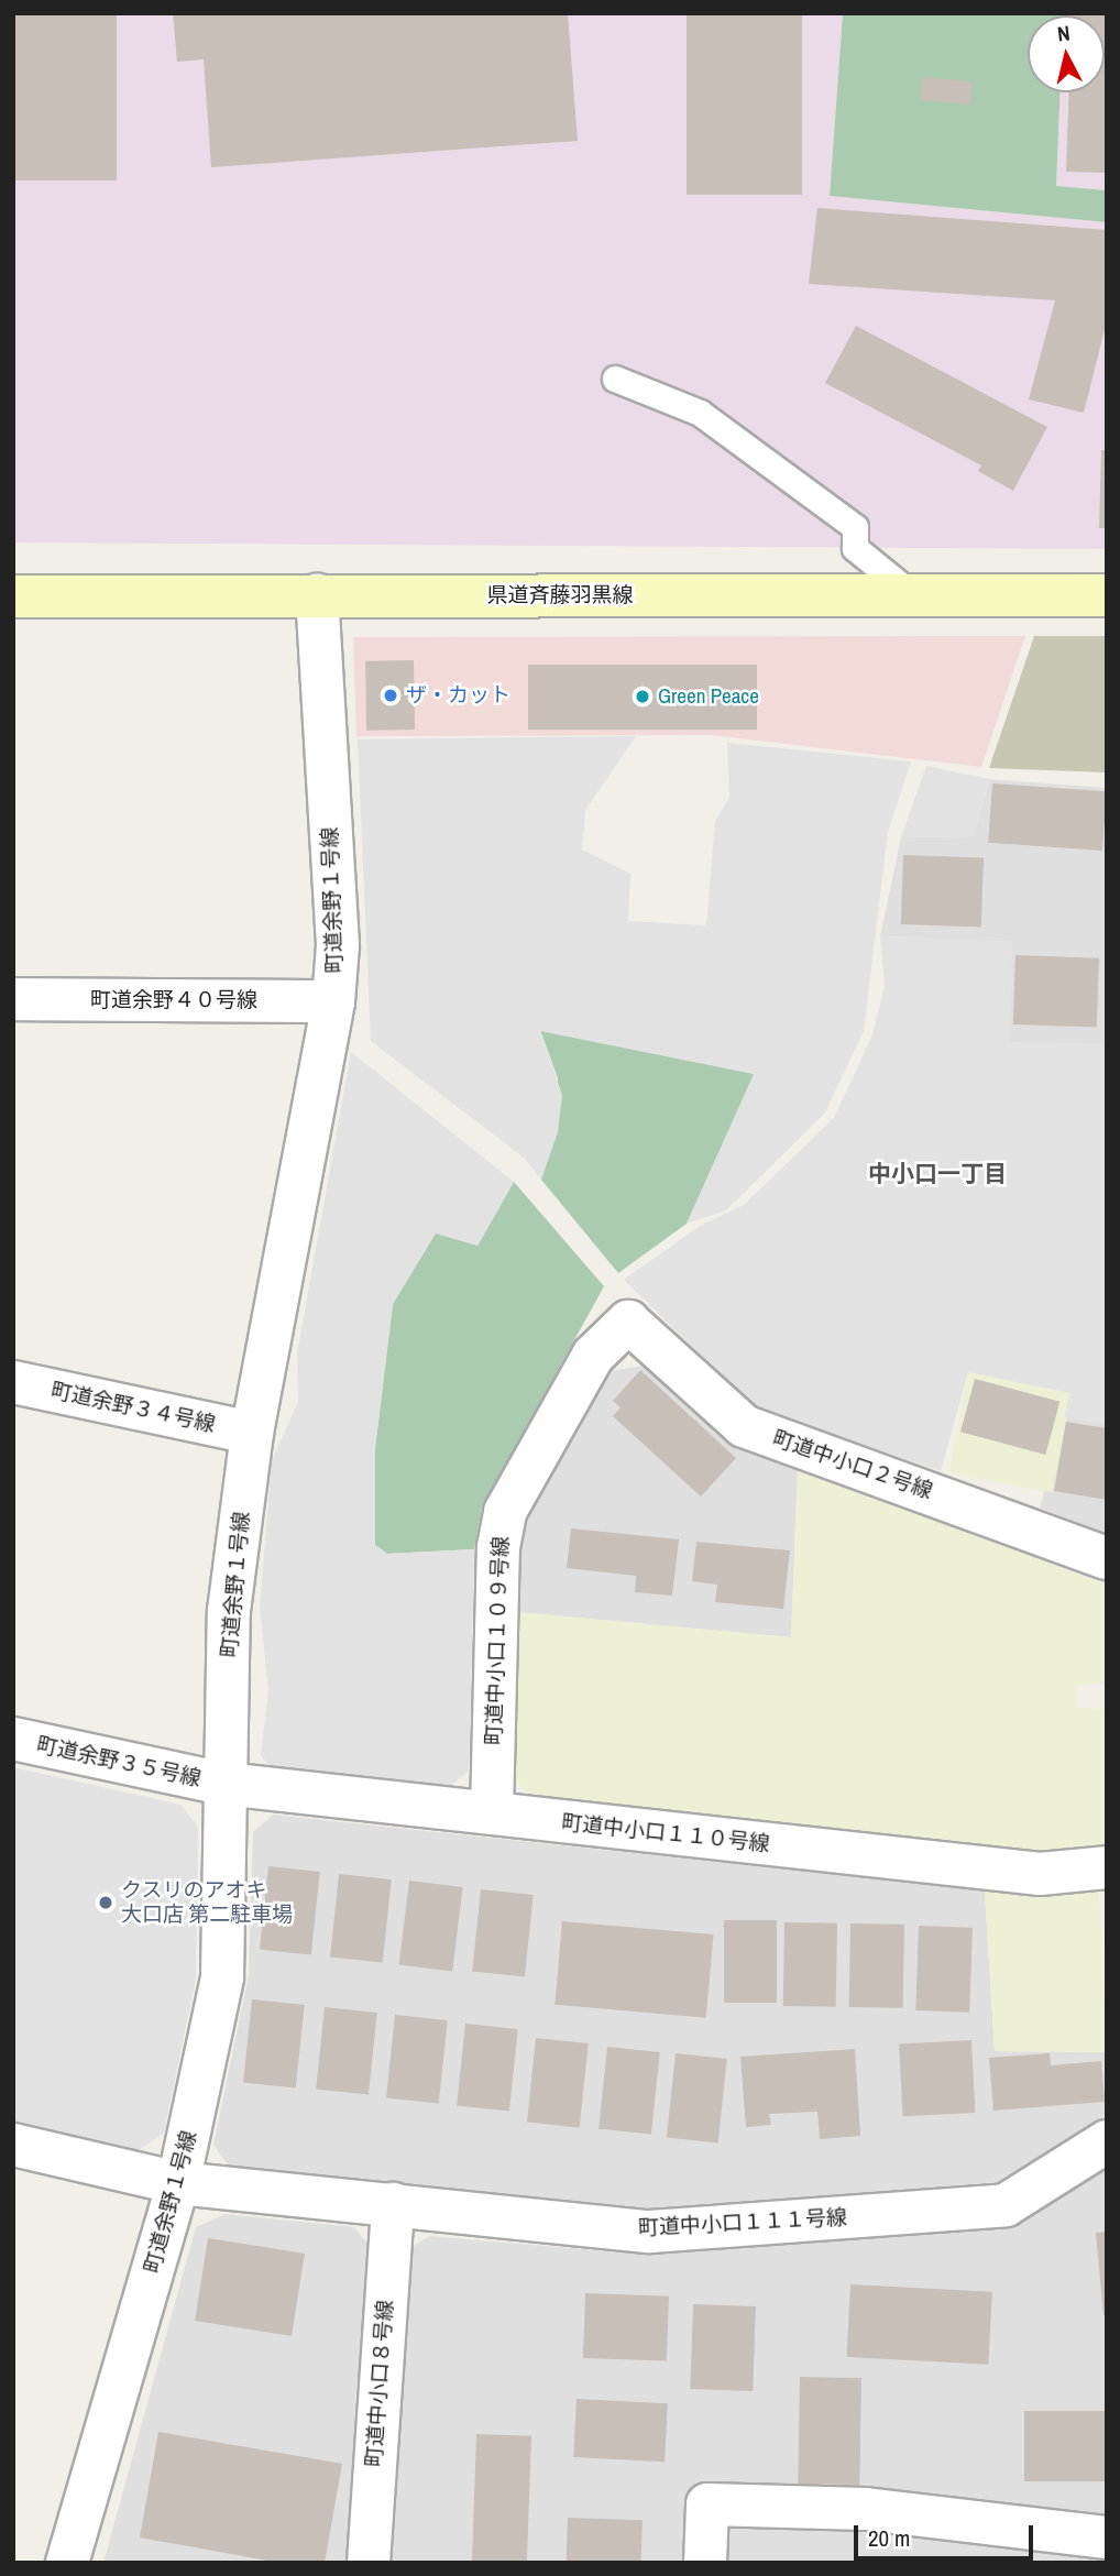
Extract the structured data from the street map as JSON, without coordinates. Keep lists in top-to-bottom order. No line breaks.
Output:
{"streets":{"main road":["県道斉藤羽黒線"],"street":["町道余野１号線","町道余野４０号線","町道余野３４号線","町道中小口２号線","町道中小口１０９号線","町道余野３５号線","町道中小口１１０号線","町道中小口１１１号線","町道中小口８号線"]},"crossings":[["県道斉藤羽黒線","町道余野１号線"],["町道余野１号線","町道余野４０号線"],["町道余野１号線","町道余野３４号線"],["町道余野１号線","町道余野３５号線"],["町道余野１号線","町道中小口１１０号線"],["町道余野１号線","町道中小口１１１号線"],["町道中小口２号線","町道中小口１０９号線"],["町道中小口１０９号線","町道中小口１１０号線"],["町道余野３５号線","町道中小口１１０号線"],["町道中小口１１１号線","町道中小口８号線"]],"districts":["中小口一丁目"],"places":["ザ・カット","Green Peace","クスリのアオキ 大口店 第二駐車場"],"scale_bar":"20 m","north":"top"}
